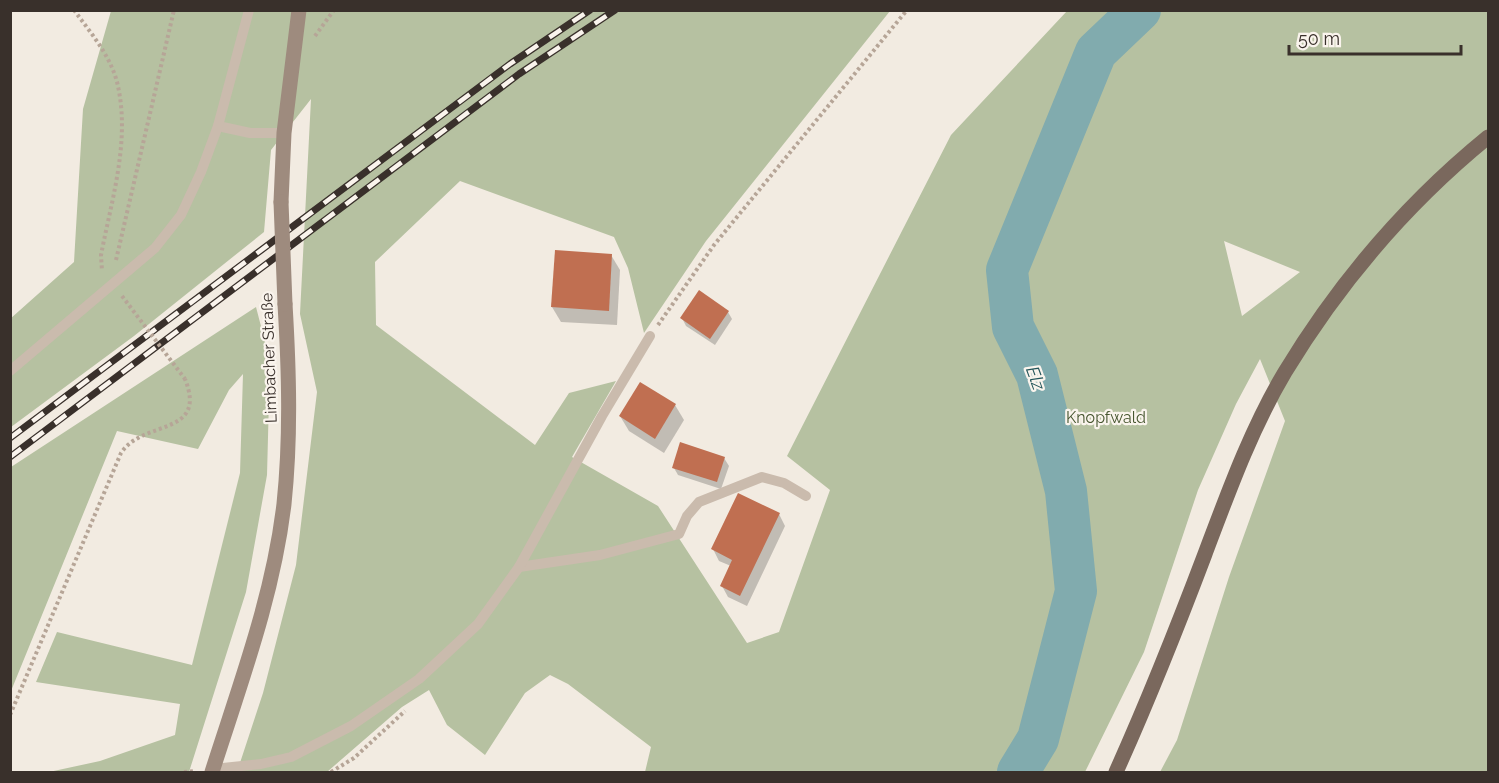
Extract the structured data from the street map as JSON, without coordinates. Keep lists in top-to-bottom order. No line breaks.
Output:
{"streets":{"main road":["Limbacher Straße"]},"water":["Elz"],"parks":["Knopfwald"],"scale_bar":"50 m"}
